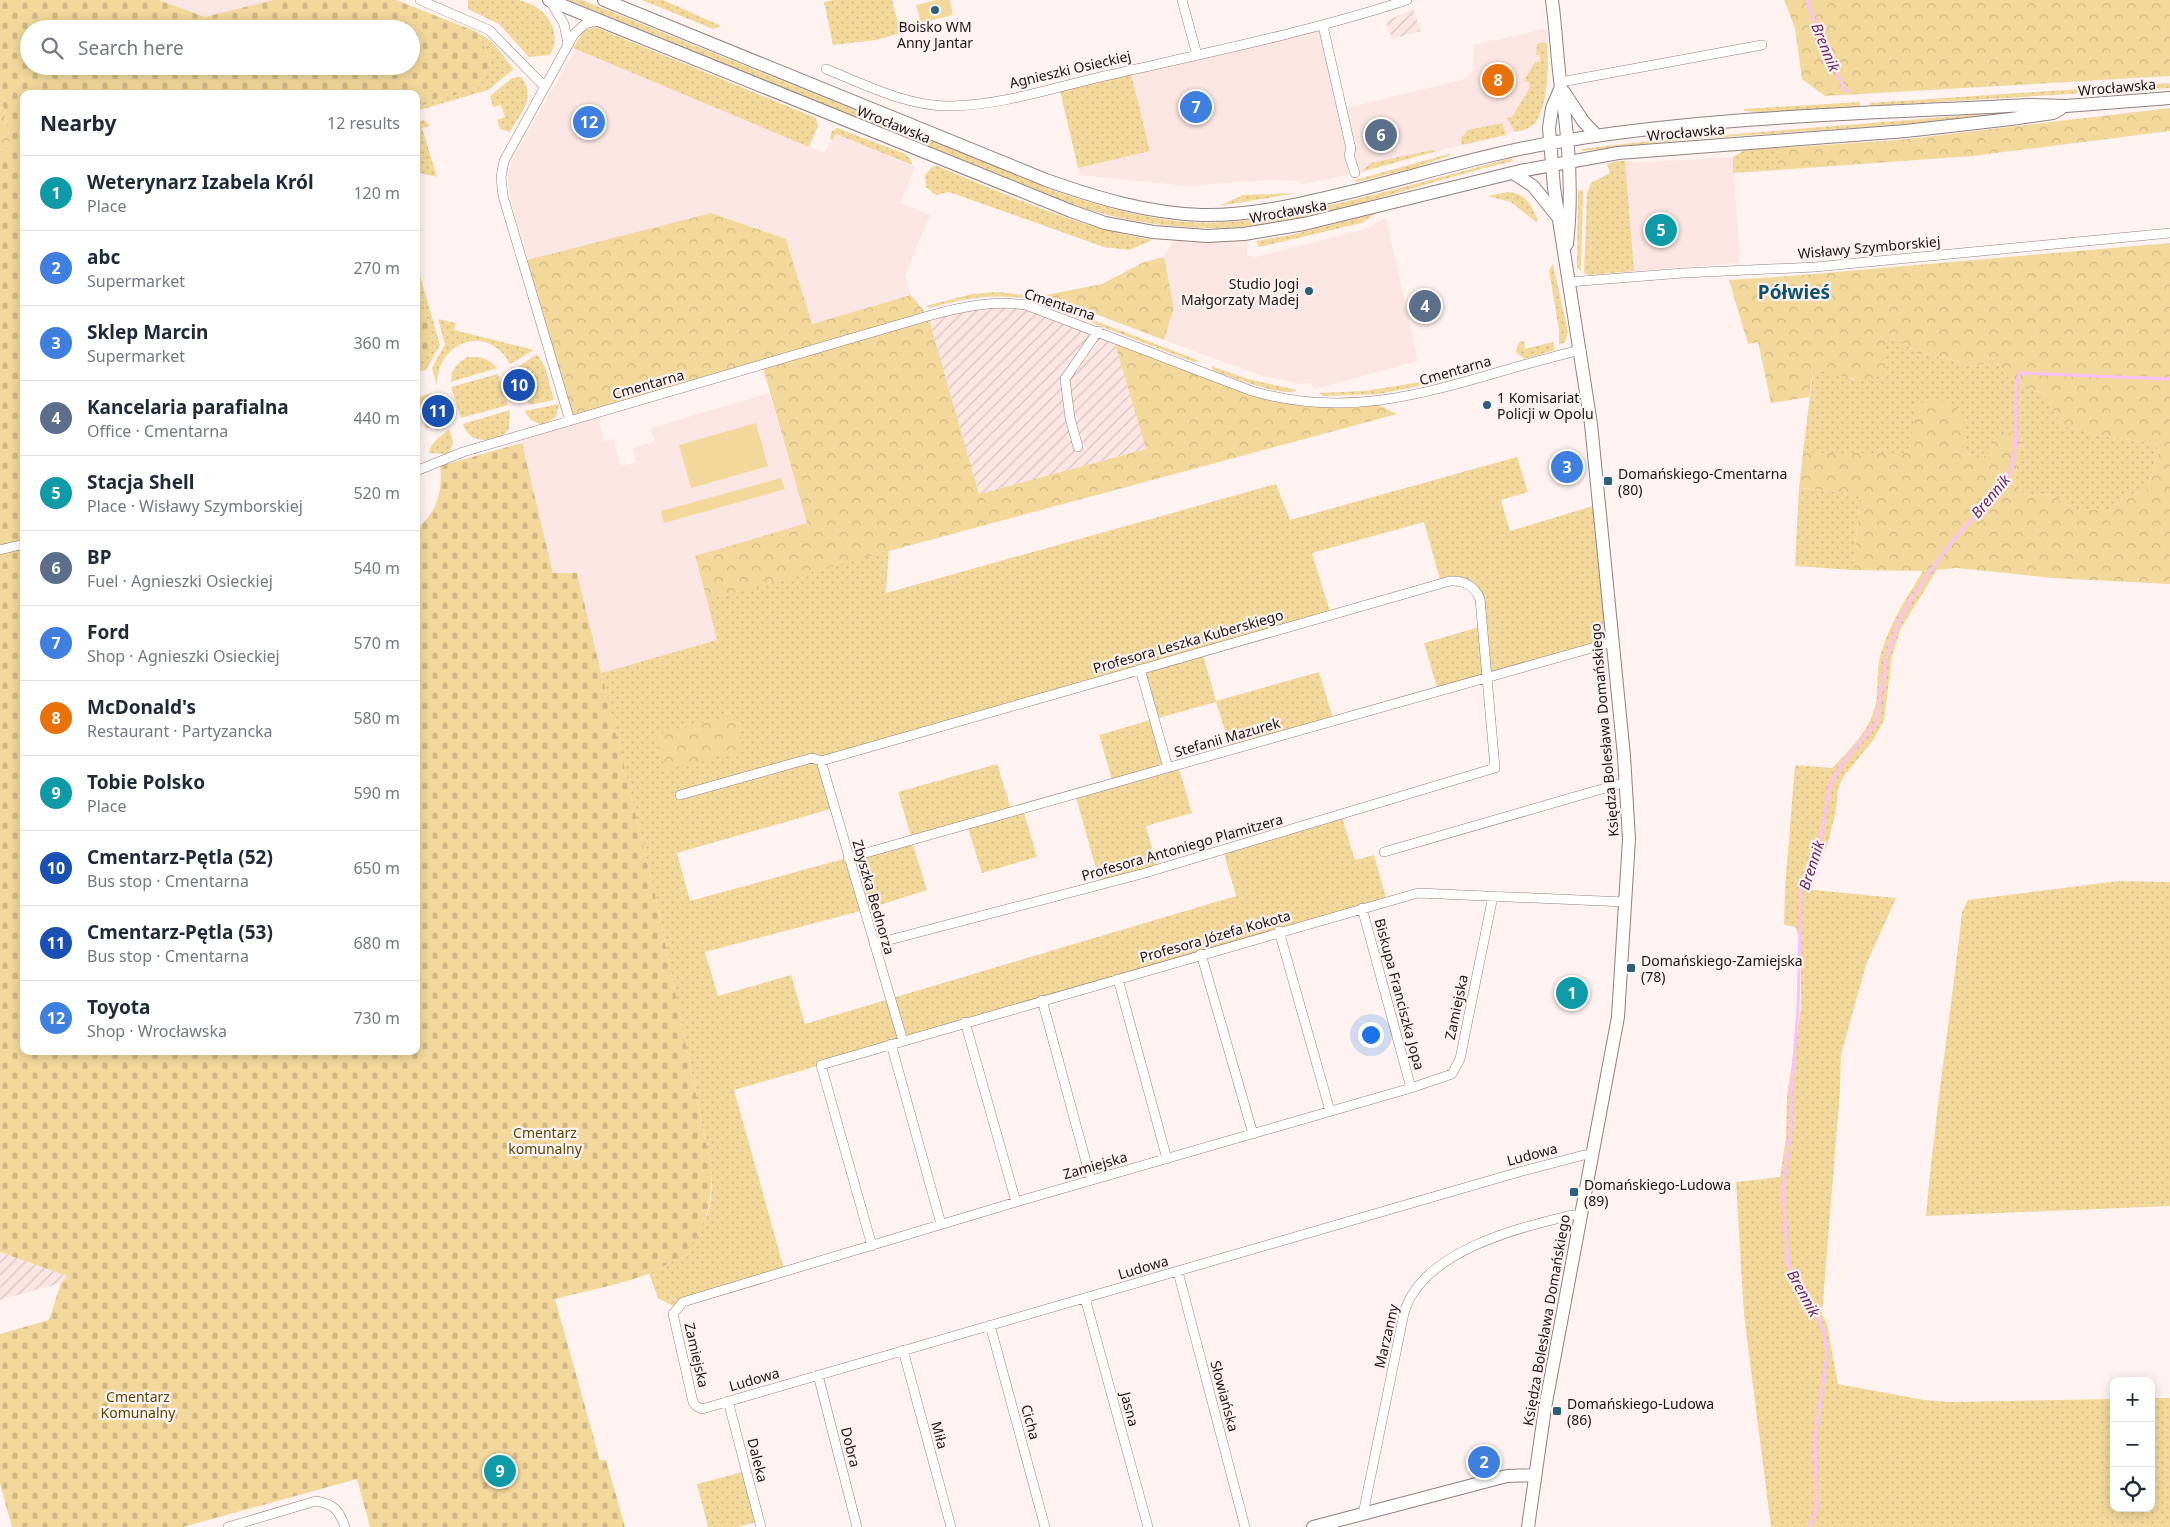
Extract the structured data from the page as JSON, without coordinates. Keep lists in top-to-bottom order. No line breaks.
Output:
{"streets":{"main road":["Wrocławska","Księdza Bolesława Domańskiego"],"street":["Agnieszki Osieckiej","Wisławy Szymborskiej","Cmentarna","Profesora Leszka Kuberskiego","Stefanii Mazurek","Profesora Antoniego Plamitzera","Zbyszka Bednorza","Profesora Józefa Kokota","Biskupa Franciszka Jopa","Zamiejska","Ludowa","Marzanny","Słowiańska","Jasna","Cicha","Miła","Dobra","Daleka"]},"crossings":[["Wrocławska","Księdza Bolesława Domańskiego"],["Wisławy Szymborskiej","Księdza Bolesława Domańskiego"],["Cmentarna","Księdza Bolesława Domańskiego"],["Profesora Leszka Kuberskiego","Stefanii Mazurek"],["Profesora Leszka Kuberskiego","Profesora Antoniego Plamitzera"],["Profesora Leszka Kuberskiego","Zbyszka Bednorza"],["Księdza Bolesława Domańskiego","Stefanii Mazurek"],["Księdza Bolesława Domańskiego","Profesora Józefa Kokota"],["Księdza Bolesława Domańskiego","Ludowa"],["Księdza Bolesława Domańskiego","Marzanny"],["Stefanii Mazurek","Zbyszka Bednorza"],["Profesora Antoniego Plamitzera","Zbyszka Bednorza"],["Zbyszka Bednorza","Profesora Józefa Kokota"],["Profesora Józefa Kokota","Biskupa Franciszka Jopa"],["Profesora Józefa Kokota","Zamiejska"],["Biskupa Franciszka Jopa","Zamiejska"],["Zamiejska","Ludowa"],["Ludowa","Słowiańska"],["Ludowa","Jasna"],["Ludowa","Cicha"],["Ludowa","Miła"],["Ludowa","Dobra"],["Ludowa","Daleka"]],"districts":["Półwieś"],"water":["Brennik"],"parks":["Cmentarz komunalny","Cmentarz Komunalny"],"places":{"other":["Boisko WM Anny Jantar","Studio Jogi Małgorzaty Madej","1 Komisariat Policji w Opolu"],"transit":["Domańskiego-Cmentarna (80)","Domańskiego-Zamiejska (78)","Domańskiego-Ludowa (89)","Domańskiego-Ludowa (86)"]},"page":{"search":"Search here","pins":["8","7","12","6","5","4","10","11","3","1","2","9"],"heading":["Nearby","12 results"],"list":[{"mark":"1","name":"Weterynarz Izabela Król","note":"Place","value":"120 m"},{"mark":"2","name":"abc","note":"Supermarket","value":"270 m"},{"mark":"3","name":"Sklep Marcin","note":"Supermarket","value":"360 m"},{"mark":"4","name":"Kancelaria parafialna","note":"Office · Cmentarna","value":"440 m"},{"mark":"5","name":"Stacja Shell","note":"Place · Wisławy Szymborskiej","value":"520 m"},{"mark":"6","name":"BP","note":"Fuel · Agnieszki Osieckiej","value":"540 m"},{"mark":"7","name":"Ford","note":"Shop · Agnieszki Osieckiej","value":"570 m"},{"mark":"8","name":"McDonald's","note":"Restaurant · Partyzancka","value":"580 m"},{"mark":"9","name":"Tobie Polsko","note":"Place","value":"590 m"},{"mark":"10","name":"Cmentarz-Pętla (52)","note":"Bus stop · Cmentarna","value":"650 m"},{"mark":"11","name":"Cmentarz-Pętla (53)","note":"Bus stop · Cmentarna","value":"680 m"},{"mark":"12","name":"Toyota","note":"Shop · Wrocławska","value":"730 m"}],"map_buttons":["+","−"]}}
